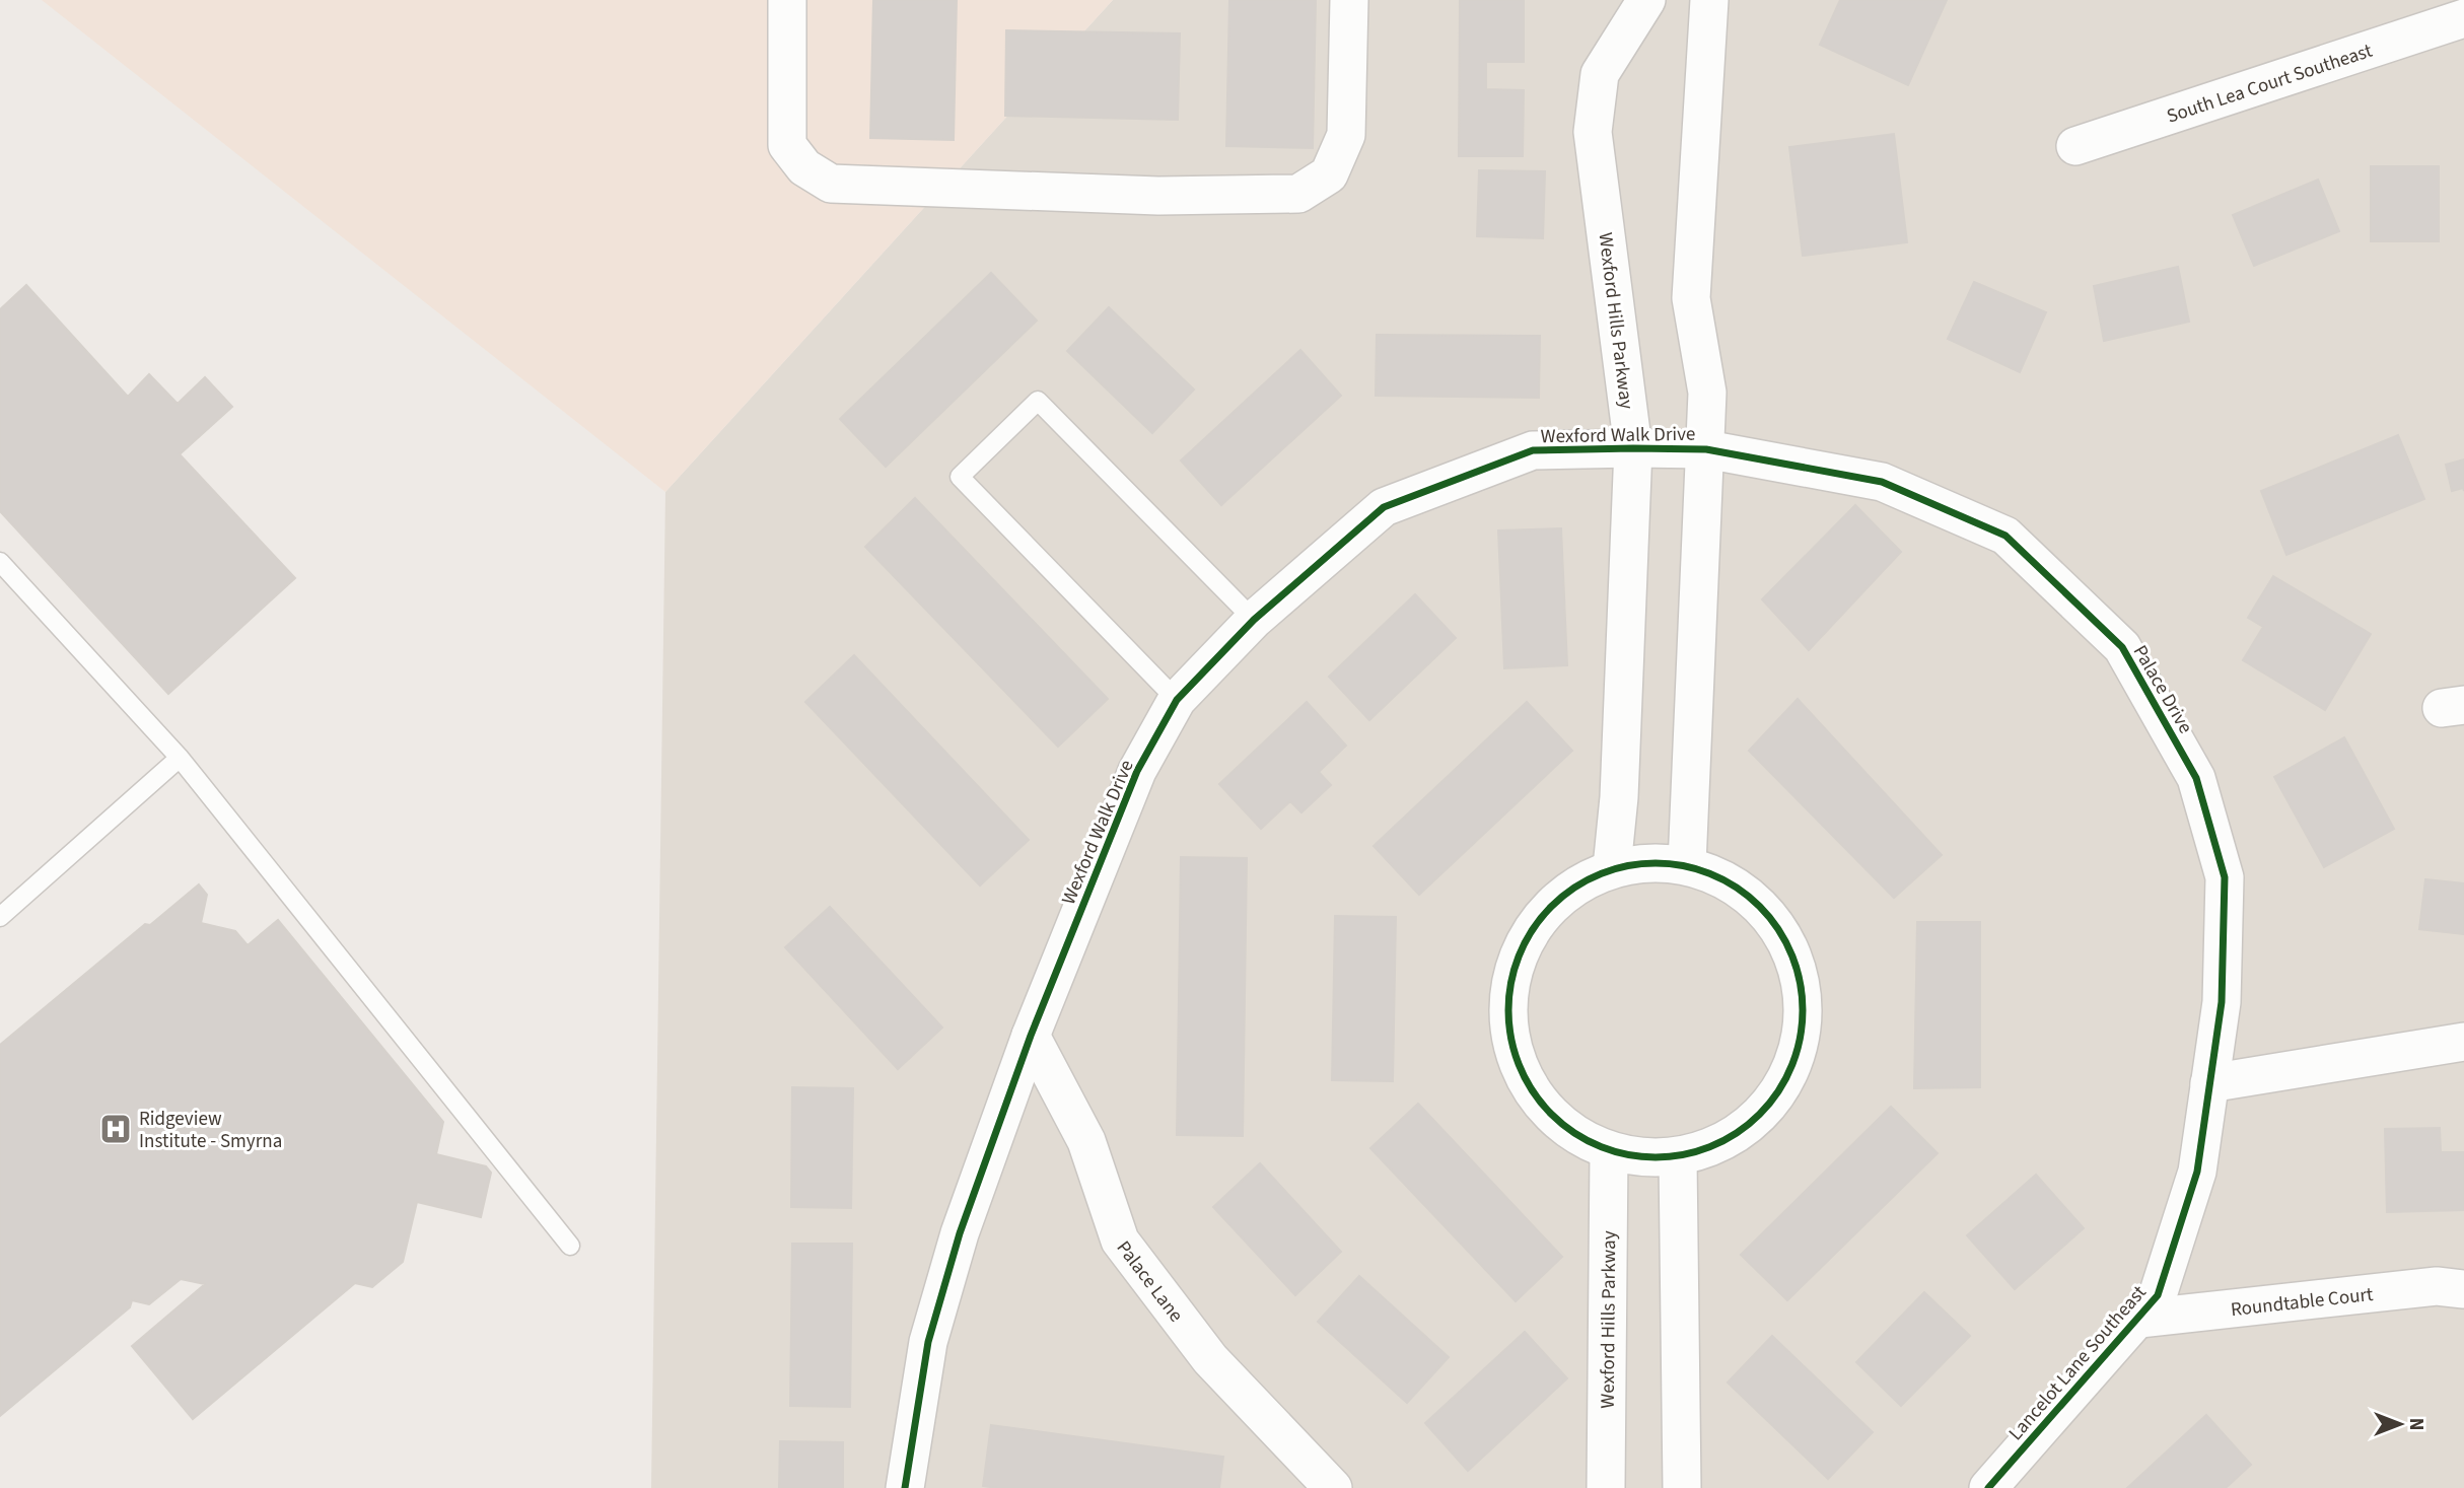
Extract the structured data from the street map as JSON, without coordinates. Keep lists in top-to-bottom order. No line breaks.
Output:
{"streets":{"street":["South Lea Court Southeast","Wexford Hills Parkway","Wexford Walk Drive","Palace Drive","Palace Lane","Roundtable Court","Lancelot Lane Southeast"]},"crossings":[["Wexford Hills Parkway","Wexford Walk Drive"],["Wexford Walk Drive","Palace Drive"],["Wexford Walk Drive","Palace Lane"],["Palace Drive","Lancelot Lane Southeast"],["Roundtable Court","Lancelot Lane Southeast"]],"places":{"hospital":["Ridgeview Institute - Smyrna"]},"north":"right"}
